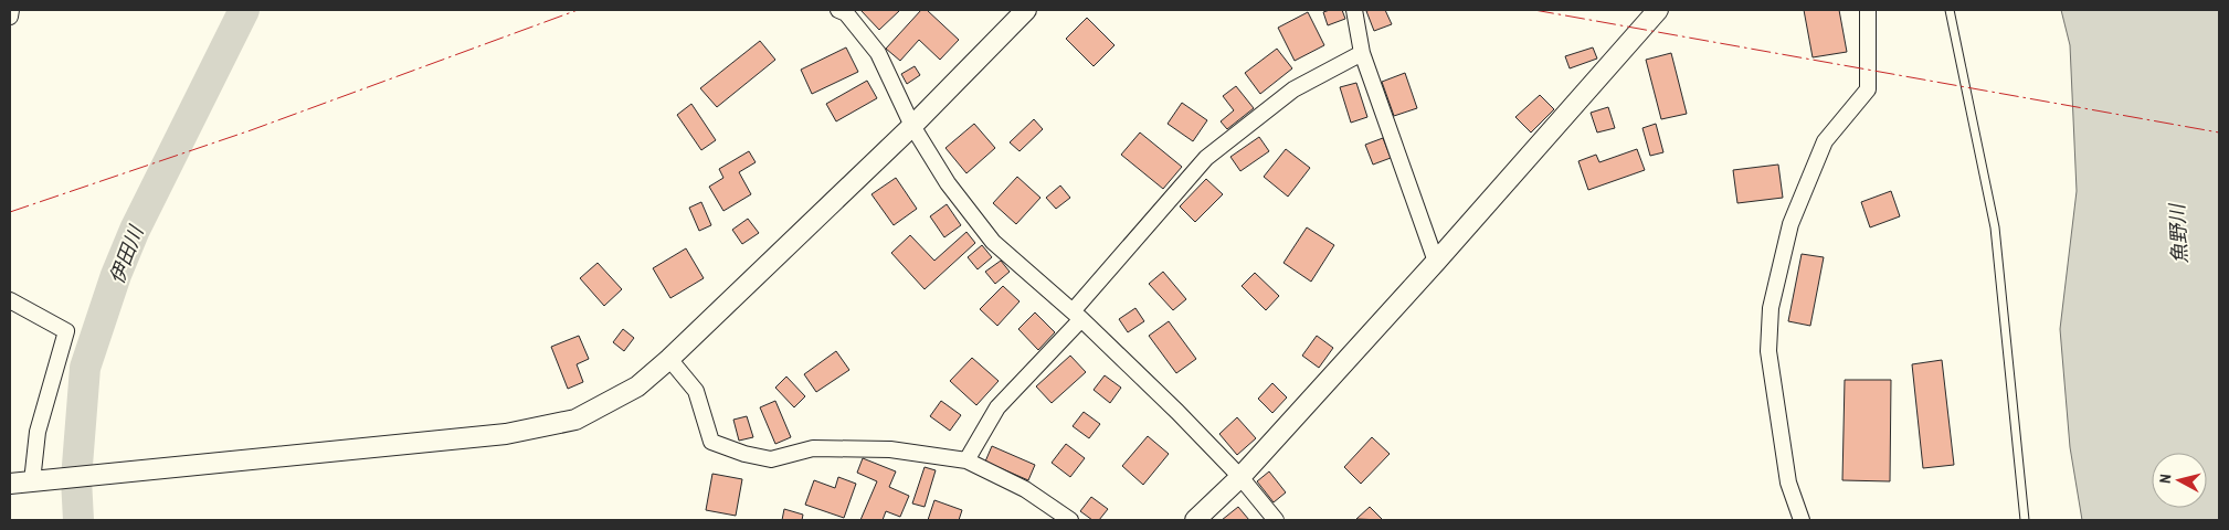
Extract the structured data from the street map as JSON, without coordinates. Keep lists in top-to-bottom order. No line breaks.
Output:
{"water":["魚野川","伊田川"],"north":"left"}
